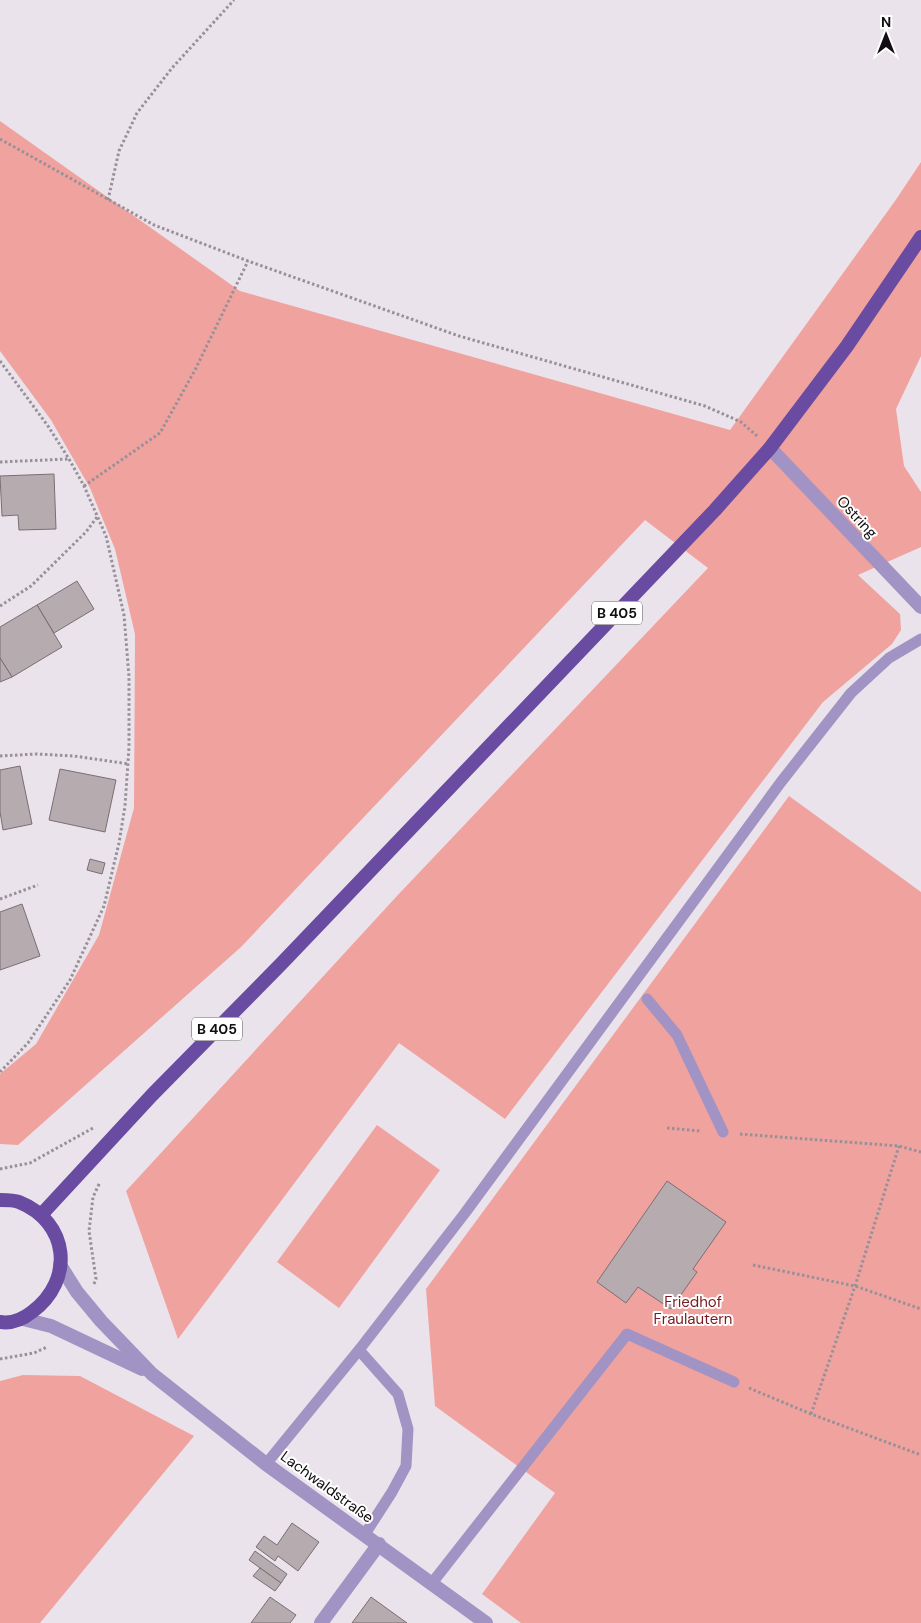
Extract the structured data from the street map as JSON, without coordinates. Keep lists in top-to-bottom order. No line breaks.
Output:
{"streets":{"main road":["B 405"],"street":["Ostring","Lachwaldstraße"]},"crossings":[["Ostring","B 405"]],"parks":["Friedhof Fraulautern"],"north":"top"}
